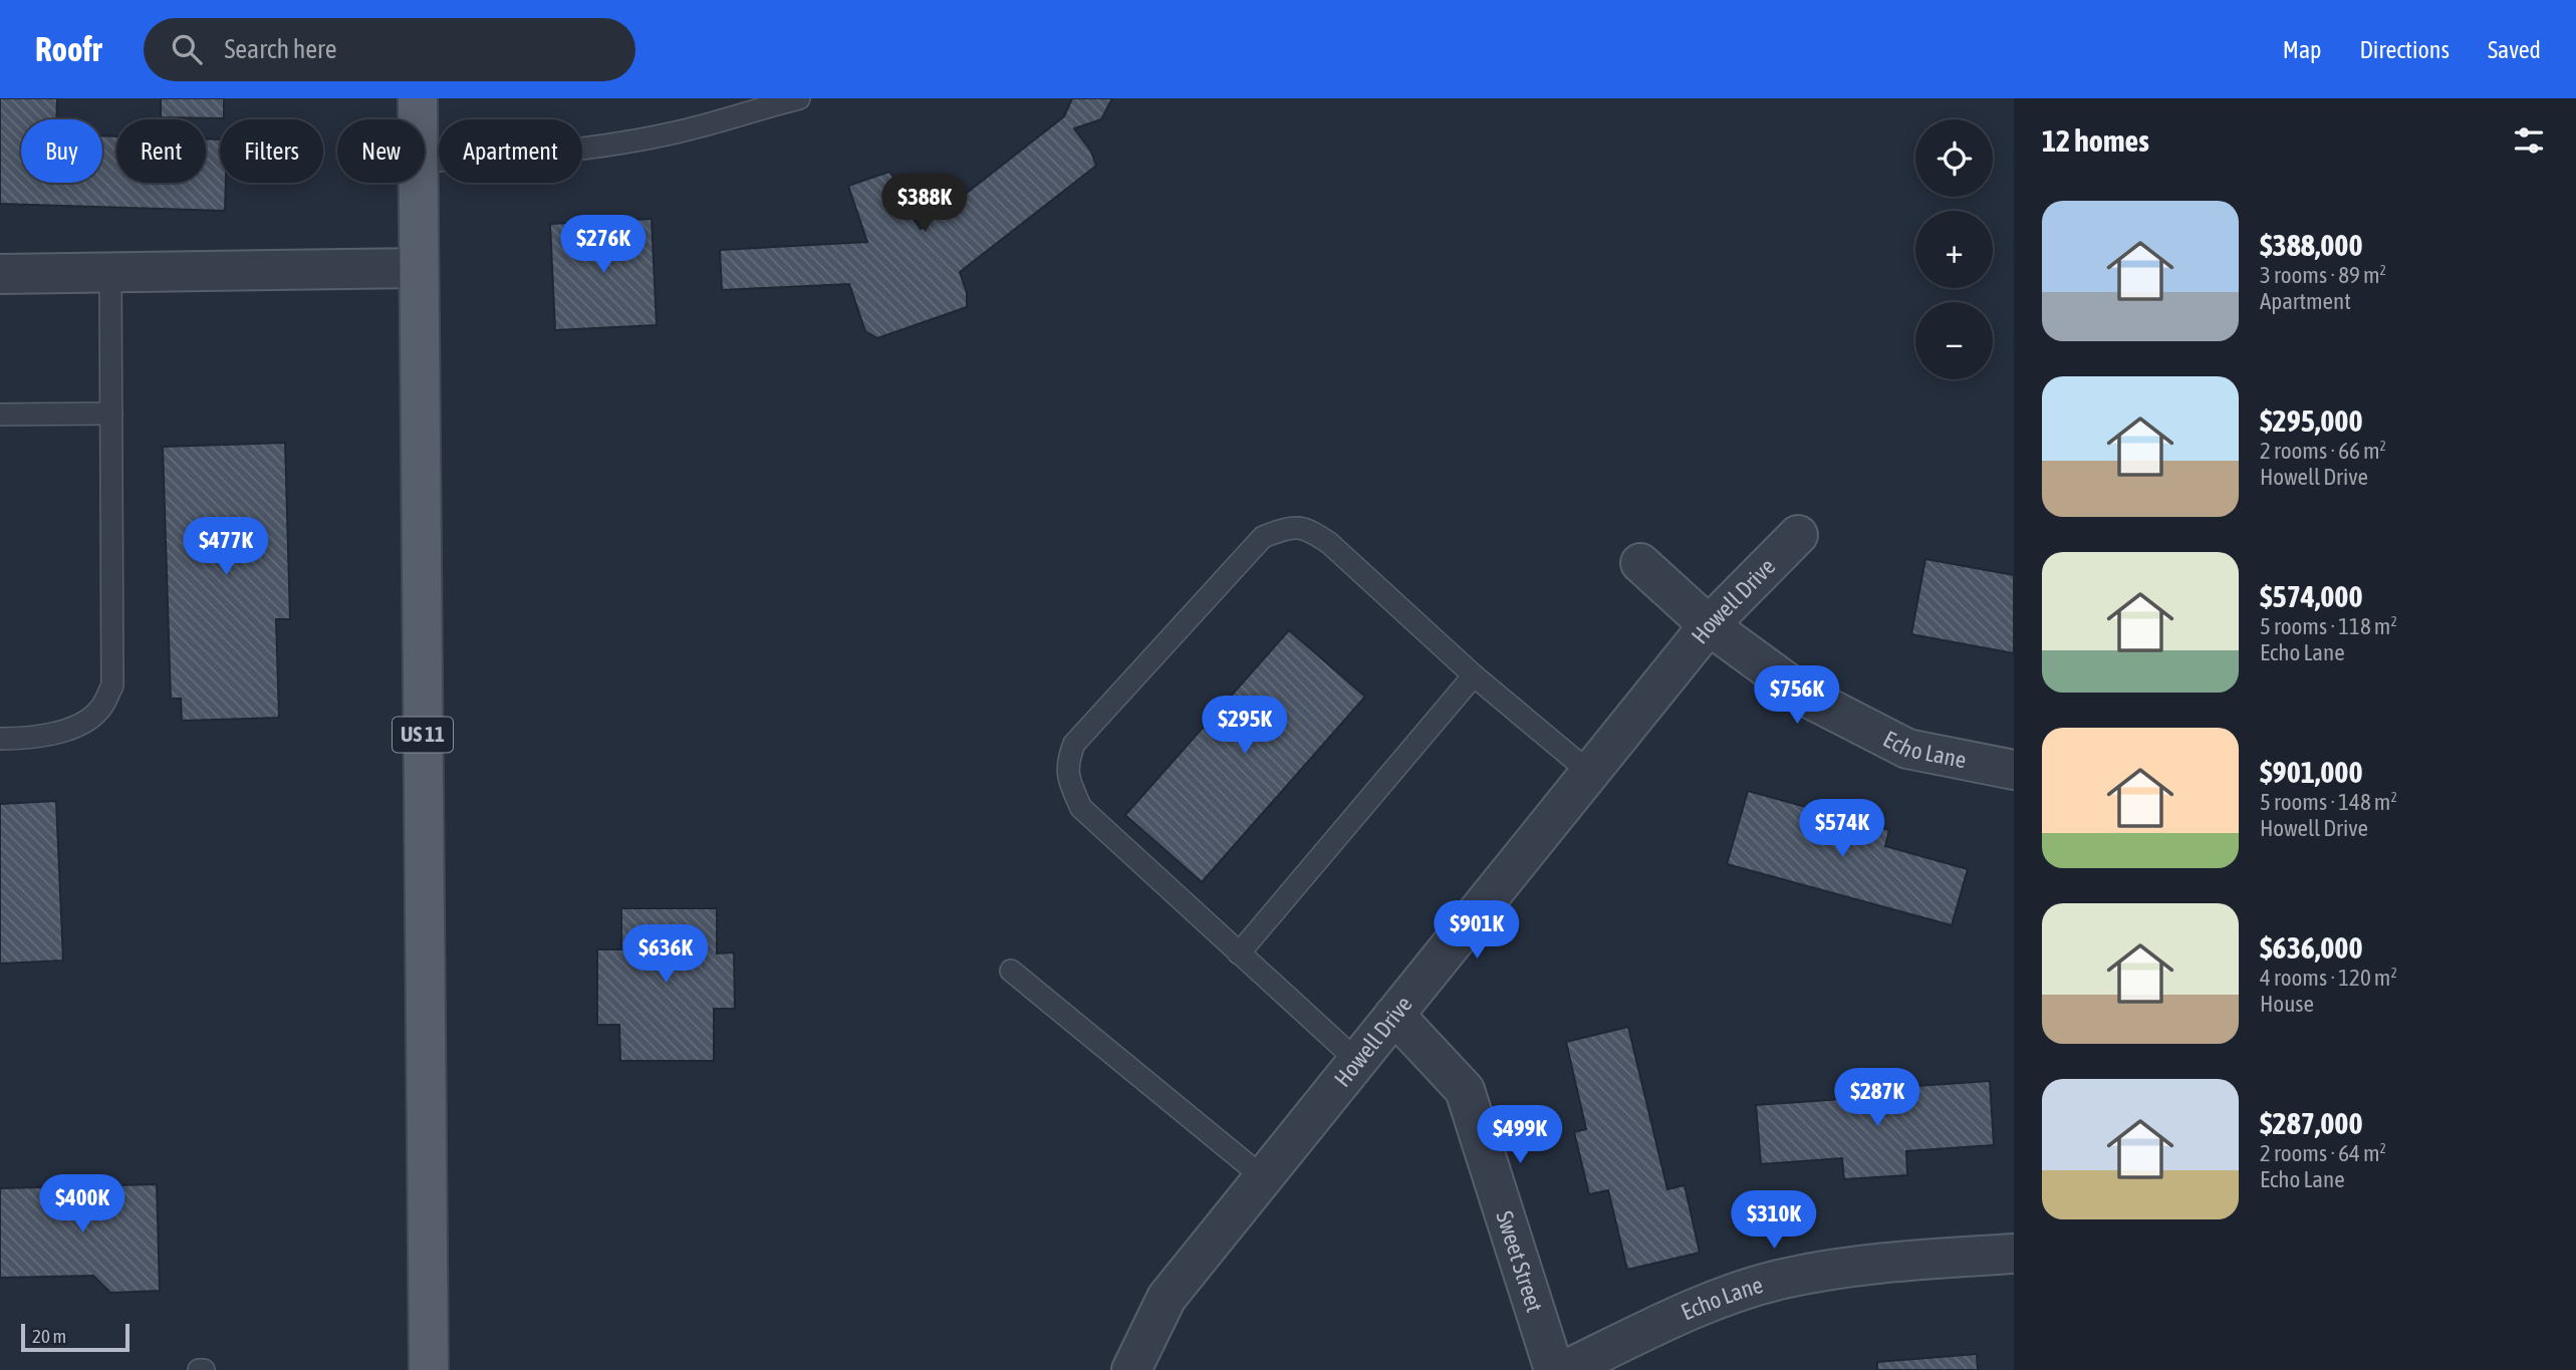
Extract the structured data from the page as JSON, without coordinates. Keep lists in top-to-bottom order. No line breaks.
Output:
{"streets":{"main road":["US 11"],"street":["Howell Drive","Echo Lane","Sweet Street"]},"crossings":[["Howell Drive","Echo Lane"],["Howell Drive","Sweet Street"]],"scale_bar":"20 m","page":{"header":"Roofr","search":"Search here","nav":["Map","Directions","Saved"],"heading":"12 homes","map_buttons":["+","−"],"chip":["Buy","Rent","Filters","New","Apartment"],"price":["$388K","$276K","$477K","$756K","$295K","$574K","$901K","$636K","$287K","$499K","$400K","$310K"],"list":[{"name":"$388,000","note":"3 rooms · 89 m² · Apartment"},{"name":"$295,000","note":"2 rooms · 66 m² · Howell Drive"},{"name":"$574,000","note":"5 rooms · 118 m² · Echo Lane"},{"name":"$901,000","note":"5 rooms · 148 m² · Howell Drive"},{"name":"$636,000","note":"4 rooms · 120 m² · House"},{"name":"$287,000","note":"2 rooms · 64 m² · Echo Lane"}],"scale":"20 m"}}
